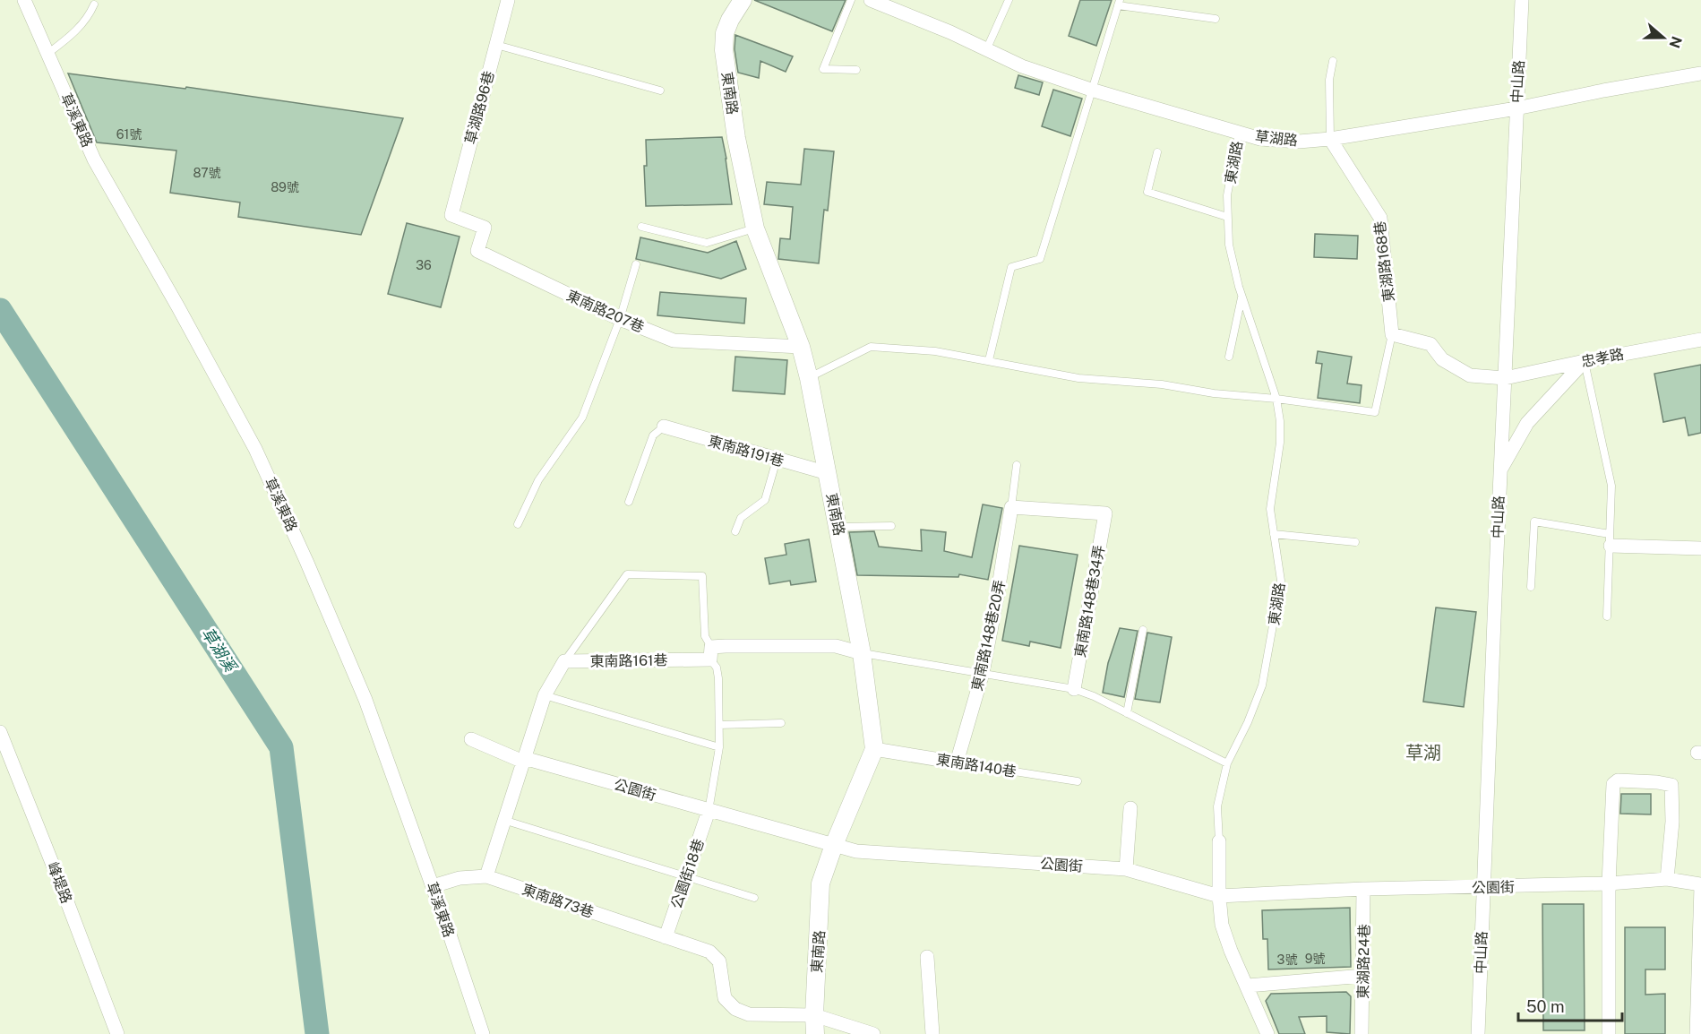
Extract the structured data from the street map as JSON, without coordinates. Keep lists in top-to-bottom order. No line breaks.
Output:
{"streets":{"street":["中山路","東南路","草湖路96巷","草溪東路","草湖路","東湖路","東湖路168巷","東南路207巷","忠孝路","東南路191巷","東南路148巷34弄","東南路148巷20弄","東南路161巷","東南路140巷","公園街","公園街18巷","峰堤路","東南路73巷","東湖路24巷"]},"crossings":[["中山路","草湖路"],["中山路","忠孝路"],["中山路","公園街"],["東南路","東南路207巷"],["東南路","東南路191巷"],["東南路","東南路161巷"],["東南路","東南路140巷"],["東南路","公園街"],["東南路","東南路73巷"],["草湖路96巷","東南路207巷"],["草湖路","東湖路"],["草湖路","東湖路168巷"],["東湖路","東湖路168巷"],["東湖路","公園街"],["東南路148巷34弄","東南路148巷20弄"],["東南路148巷20弄","東南路140巷"],["公園街","公園街18巷"],["公園街","東湖路24巷"],["公園街18巷","東南路73巷"]],"districts":["草湖"],"water":["草湖溪"],"house_numbers":["61號","87號","89號","36","9號","3號"],"scale_bar":"50 m","north":"right"}
